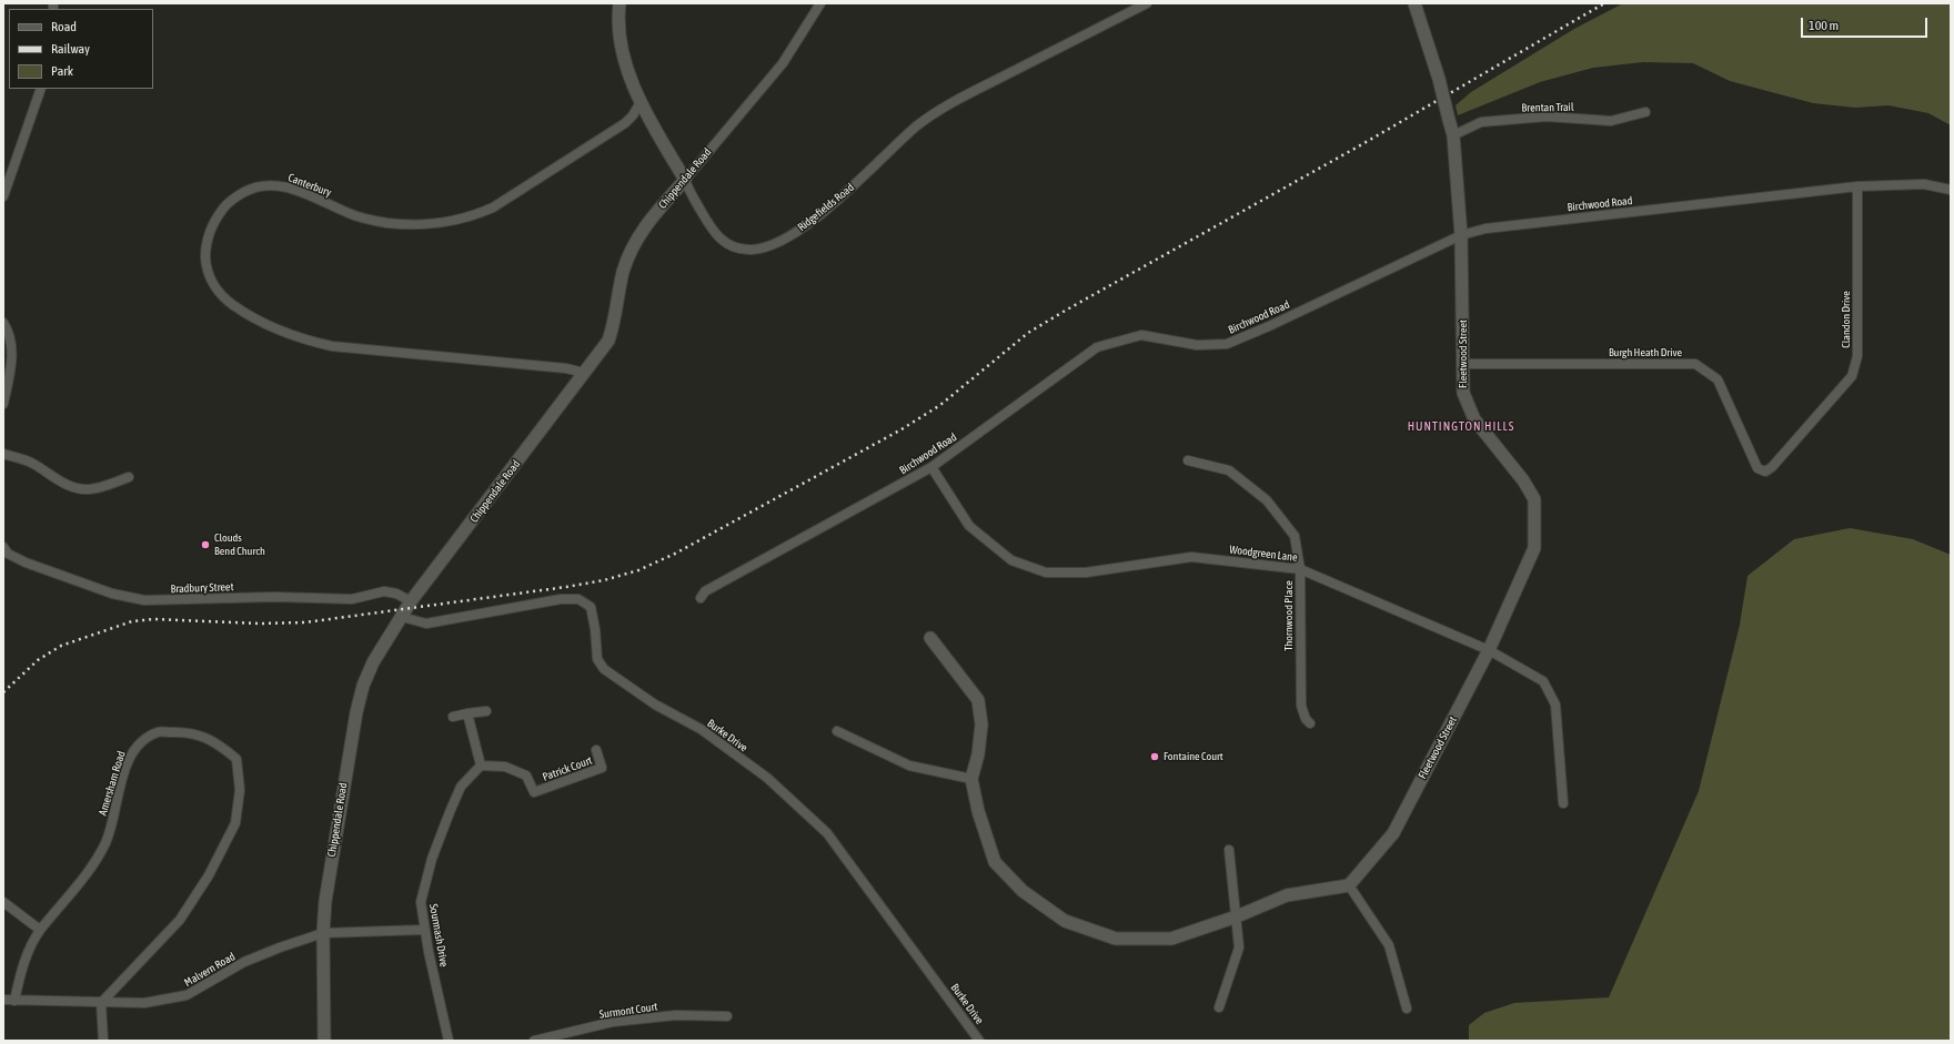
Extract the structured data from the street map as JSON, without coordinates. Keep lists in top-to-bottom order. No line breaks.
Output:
{"streets":{"street":["Brentan Trail","Chippendale Road","Canterbury","Birchwood Road","Ridgefields Road","Clandon Drive","Burgh Heath Drive","Fleetwood Street","Woodgreen Lane","Bradbury Street","Thornwood Place","Burke Drive","Patrick Court","Amersham Road","Sourmash Drive","Malvern Road","Surmont Court"]},"crossings":[["Brentan Trail","Fleetwood Street"],["Chippendale Road","Canterbury"],["Chippendale Road","Ridgefields Road"],["Chippendale Road","Bradbury Street"],["Chippendale Road","Burke Drive"],["Chippendale Road","Malvern Road"],["Canterbury","Ridgefields Road"],["Birchwood Road","Clandon Drive"],["Birchwood Road","Fleetwood Street"],["Birchwood Road","Woodgreen Lane"],["Clandon Drive","Burgh Heath Drive"],["Burgh Heath Drive","Fleetwood Street"],["Fleetwood Street","Woodgreen Lane"],["Woodgreen Lane","Thornwood Place"],["Patrick Court","Sourmash Drive"],["Amersham Road","Malvern Road"],["Sourmash Drive","Malvern Road"]],"districts":["HUNTINGTON HILLS"],"places":["Clouds Bend Church","Fontaine Court"],"legend":["Road","Railway","Park"],"scale_bar":"100 m"}
